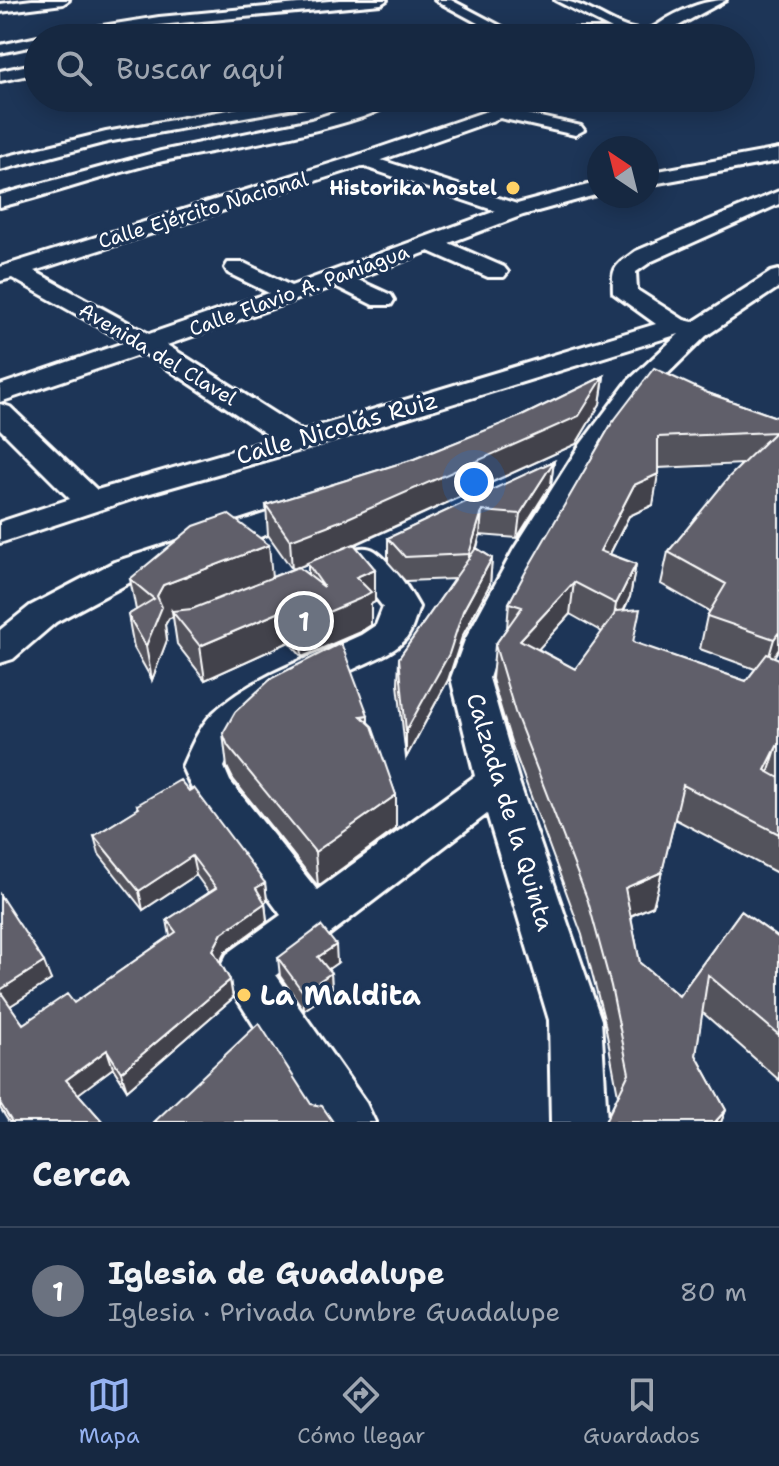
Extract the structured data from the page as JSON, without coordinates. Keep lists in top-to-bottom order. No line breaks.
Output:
{"streets":{"street":["Calle Ejército Nacional","Calle Flavio A. Paniagua","Avenida del Clavel","Calle Nicolás Ruiz","Calzada de la Quinta"]},"crossings":[["Calle Ejército Nacional","Avenida del Clavel"],["Calle Flavio A. Paniagua","Avenida del Clavel"],["Avenida del Clavel","Calle Nicolás Ruiz"],["Calle Nicolás Ruiz","Calzada de la Quinta"]],"places":["Historika hostel","La Maldita"],"north":"top left","page":{"search":"Buscar aquí","pins":"1","heading":"Cerca","list":[{"mark":"1","name":"Iglesia de Guadalupe","note":"Iglesia · Privada Cumbre Guadalupe","value":"80 m"}],"nav":["Mapa","Cómo llegar","Guardados"]}}
